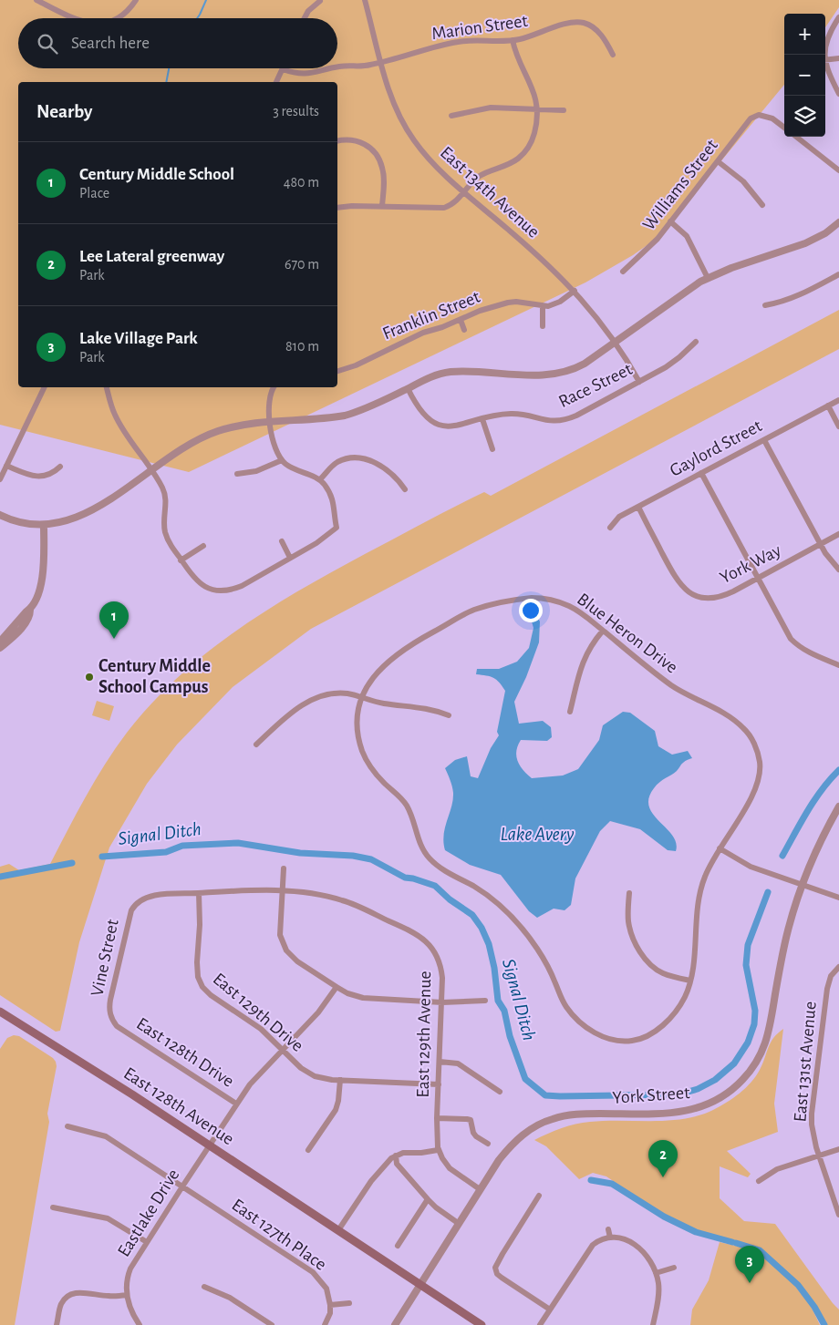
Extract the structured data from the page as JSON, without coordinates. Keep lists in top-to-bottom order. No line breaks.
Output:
{"streets":{"main road":["East 128th Avenue"],"street":["Marion Street","Williams Street","East 134th Avenue","Franklin Street","Race Street","Gaylord Street","York Way","Blue Heron Drive","Vine Street","East 129th Drive","East 129th Avenue","East 128th Drive","East 131st Avenue","York Street","Eastlake Drive","East 127th Place"]},"crossings":[["Marion Street","East 134th Avenue"],["East 134th Avenue","Franklin Street"],["East 134th Avenue","Race Street"],["Gaylord Street","York Way"],["Vine Street","East 129th Avenue"],["Vine Street","East 128th Drive"],["East 129th Drive","East 129th Avenue"],["East 129th Drive","Eastlake Drive"],["East 128th Drive","Eastlake Drive"],["York Street","East 128th Avenue"],["East 128th Avenue","Eastlake Drive"],["Eastlake Drive","East 127th Place"]],"water":["Signal Ditch","Lake Avery"],"places":["Century Middle School Campus"],"page":{"map_buttons":["+","−"],"search":"Search here","heading":["Nearby","3 results"],"list":[{"mark":"1","name":"Century Middle School","note":"Place","value":"480 m"},{"mark":"2","name":"Lee Lateral greenway","note":"Park","value":"670 m"},{"mark":"3","name":"Lake Village Park","note":"Park","value":"810 m"}],"pins":["1","2","3"]}}
